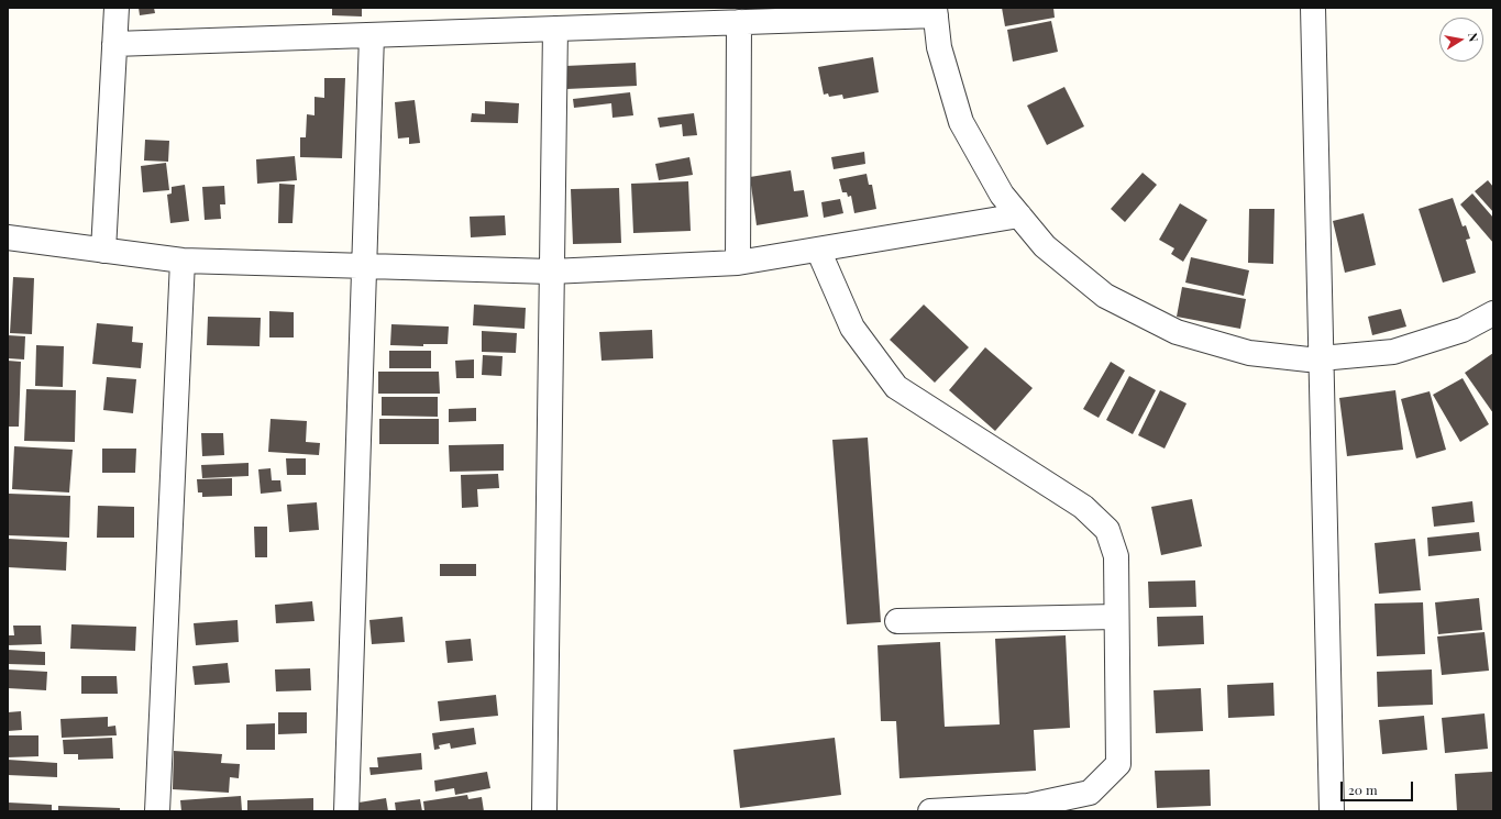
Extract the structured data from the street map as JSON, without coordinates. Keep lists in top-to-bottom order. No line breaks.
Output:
{"scale_bar":"20 m","north":"right"}
